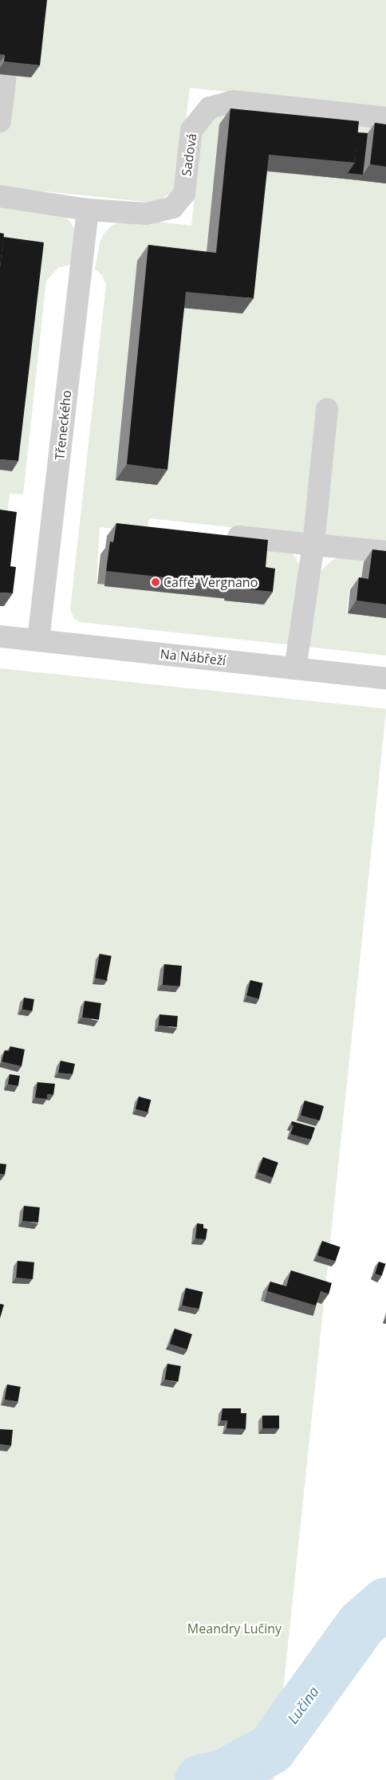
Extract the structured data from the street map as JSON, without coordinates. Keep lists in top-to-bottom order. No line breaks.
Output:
{"streets":{"street":["Sadová","Třeneckého","Na Nábřeží"]},"crossings":[["Sadová","Třeneckého"],["Třeneckého","Na Nábřeží"]],"water":["Lučina"],"parks":["Meandry Lučiny"],"places":["Caffe' Vergnano"]}
